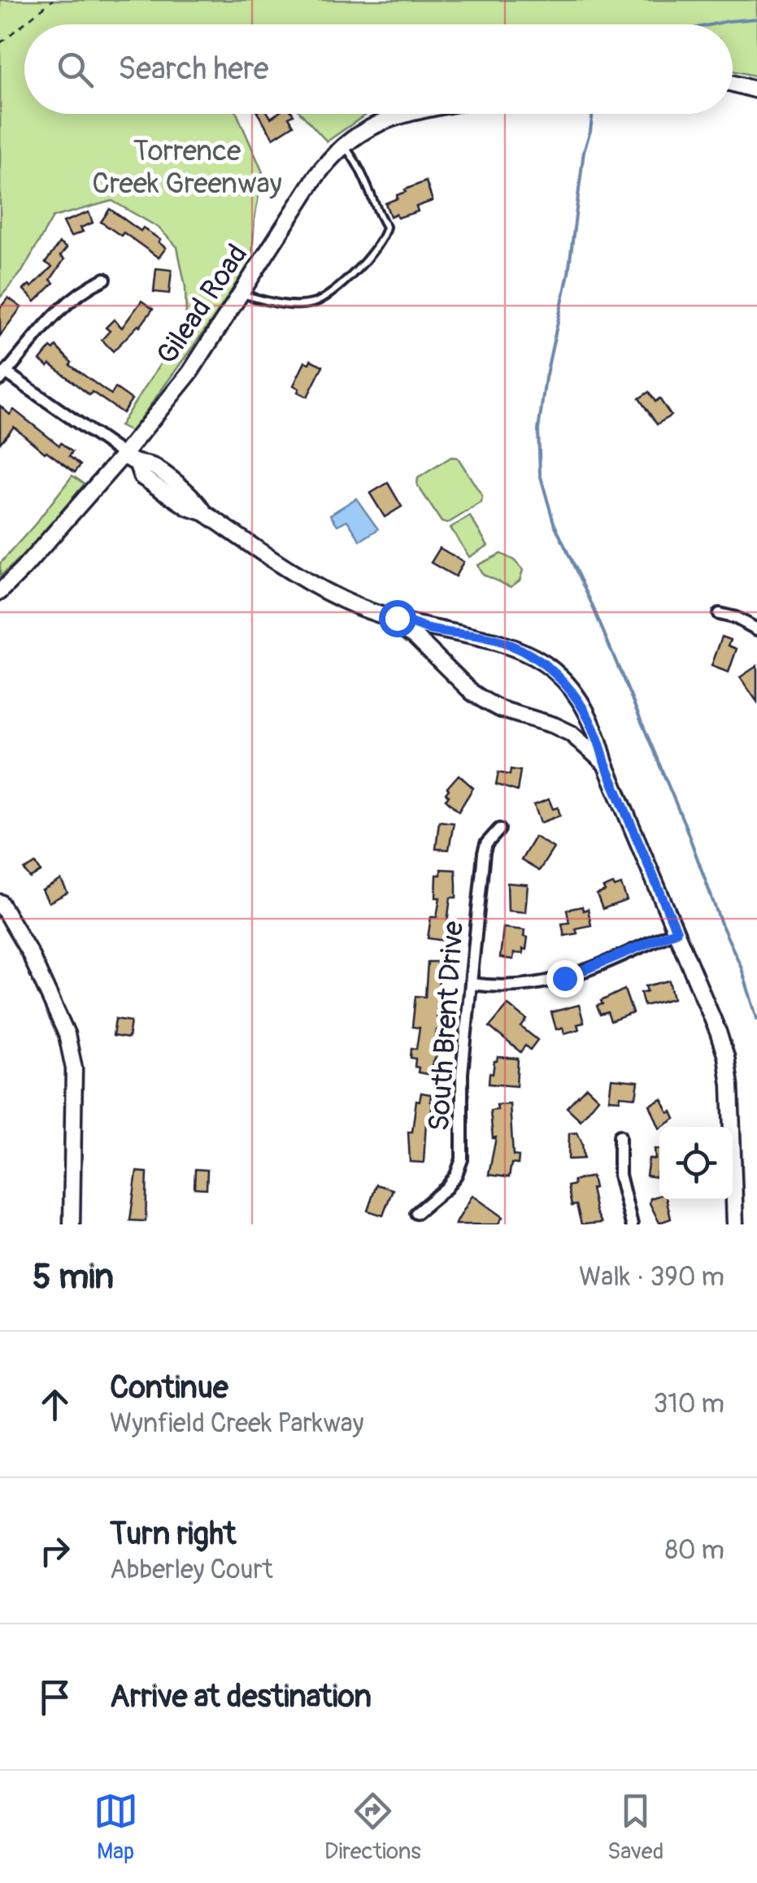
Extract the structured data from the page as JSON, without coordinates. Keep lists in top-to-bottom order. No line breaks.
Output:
{"streets":{"street":["Gilead Road","South Brent Drive"]},"parks":["Torrence Creek Greenway"],"page":{"search":"Search here","heading":["5 min","Walk · 390 m"],"list":[["Continue","Wynfield Creek Parkway","310 m"],["Turn right","Abberley Court","80 m"],"Arrive at destination"],"nav":["Map","Directions","Saved"]}}
